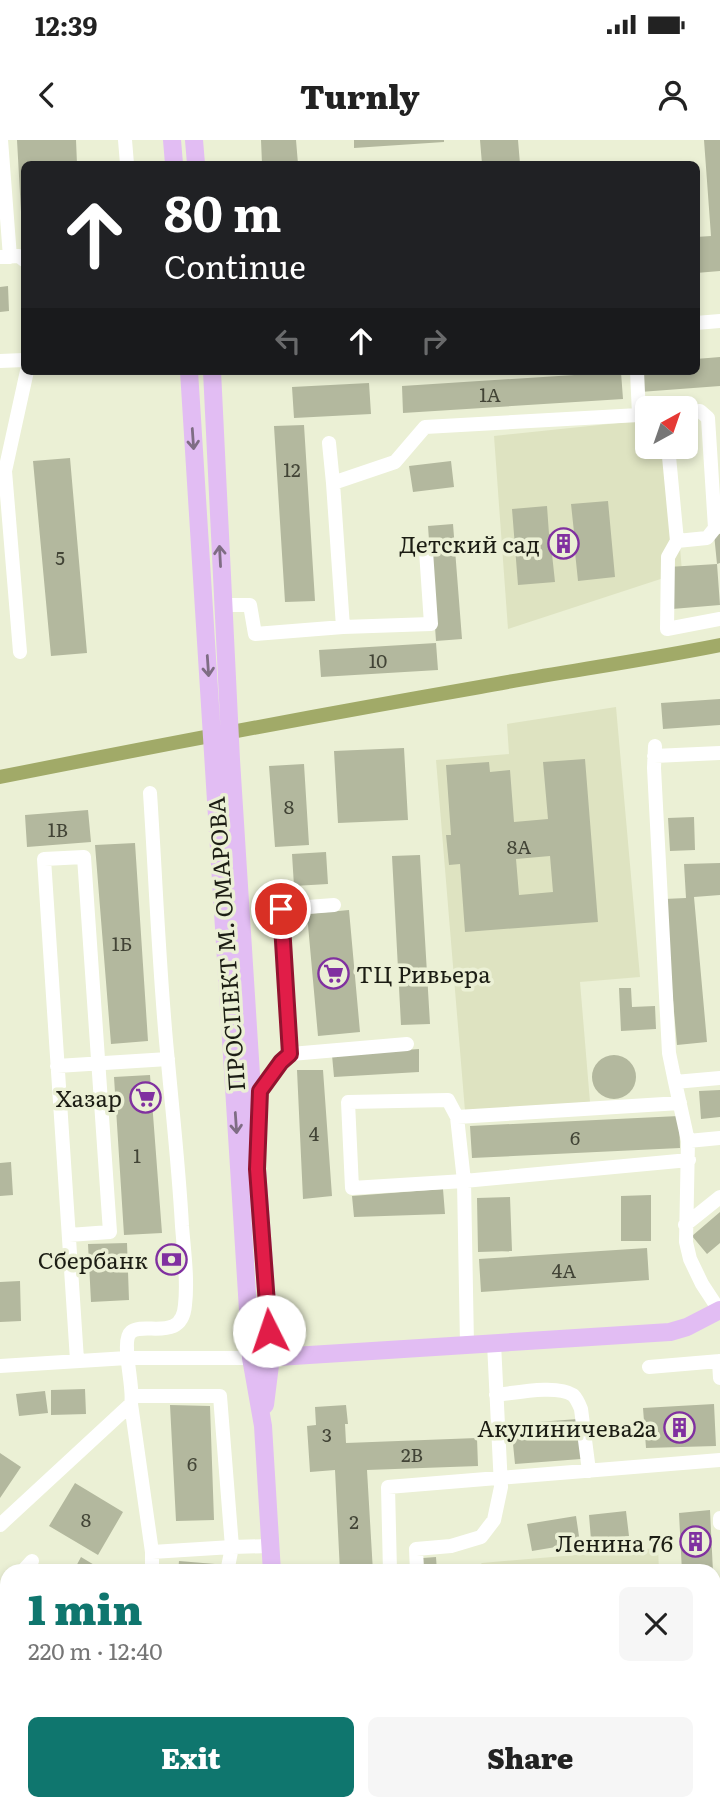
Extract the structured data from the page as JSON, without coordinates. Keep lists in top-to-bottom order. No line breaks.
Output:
{"streets":{"main road":["ПРОСПЕКТ М. ОМАРОВА"]},"places":{"building":["Детский сад","Акулиничева2а","Ленина 76"],"supermarket":["ТЦ Ривьера","Хазар"],"bank":["Сбербанк"]},"house_numbers":["1А","12","5","10","8","1В","8А","1Б","4","6","1","4А","3","2В","6","8","2"],"north":"top right","page":{"status":"12:39","header":"Turnly","turn":["80 m","Continue"],"heading":["1 min","220 m · 12:40"],"buttons":["Exit","Share"]}}
